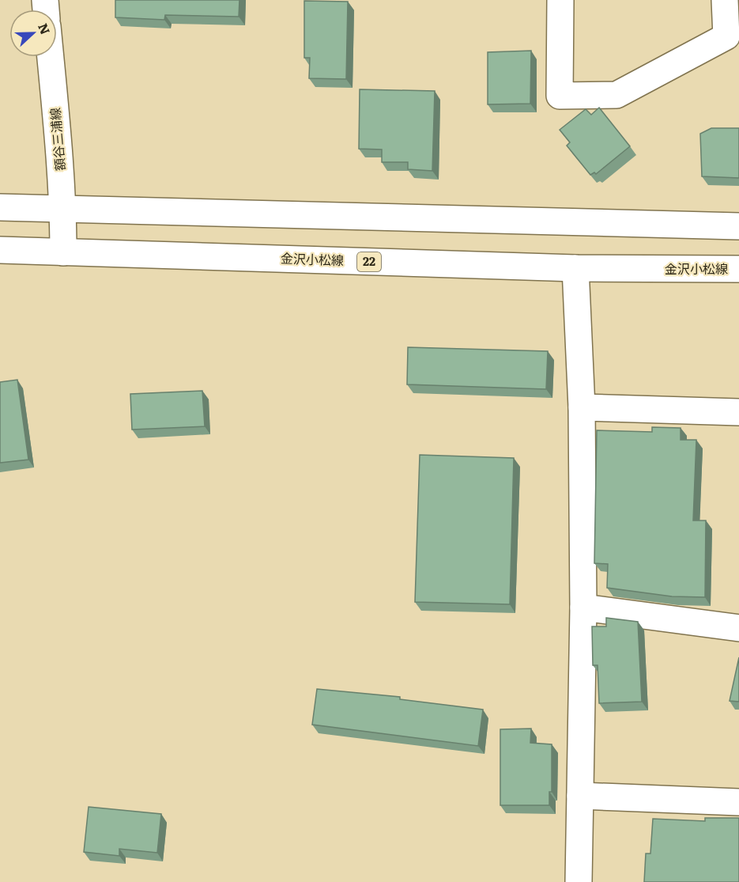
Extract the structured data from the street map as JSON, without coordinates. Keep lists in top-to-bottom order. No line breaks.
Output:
{"streets":{"main road":["額谷三浦線","金沢小松線","22"]},"crossings":[["額谷三浦線","金沢小松線"]],"north":"right"}
